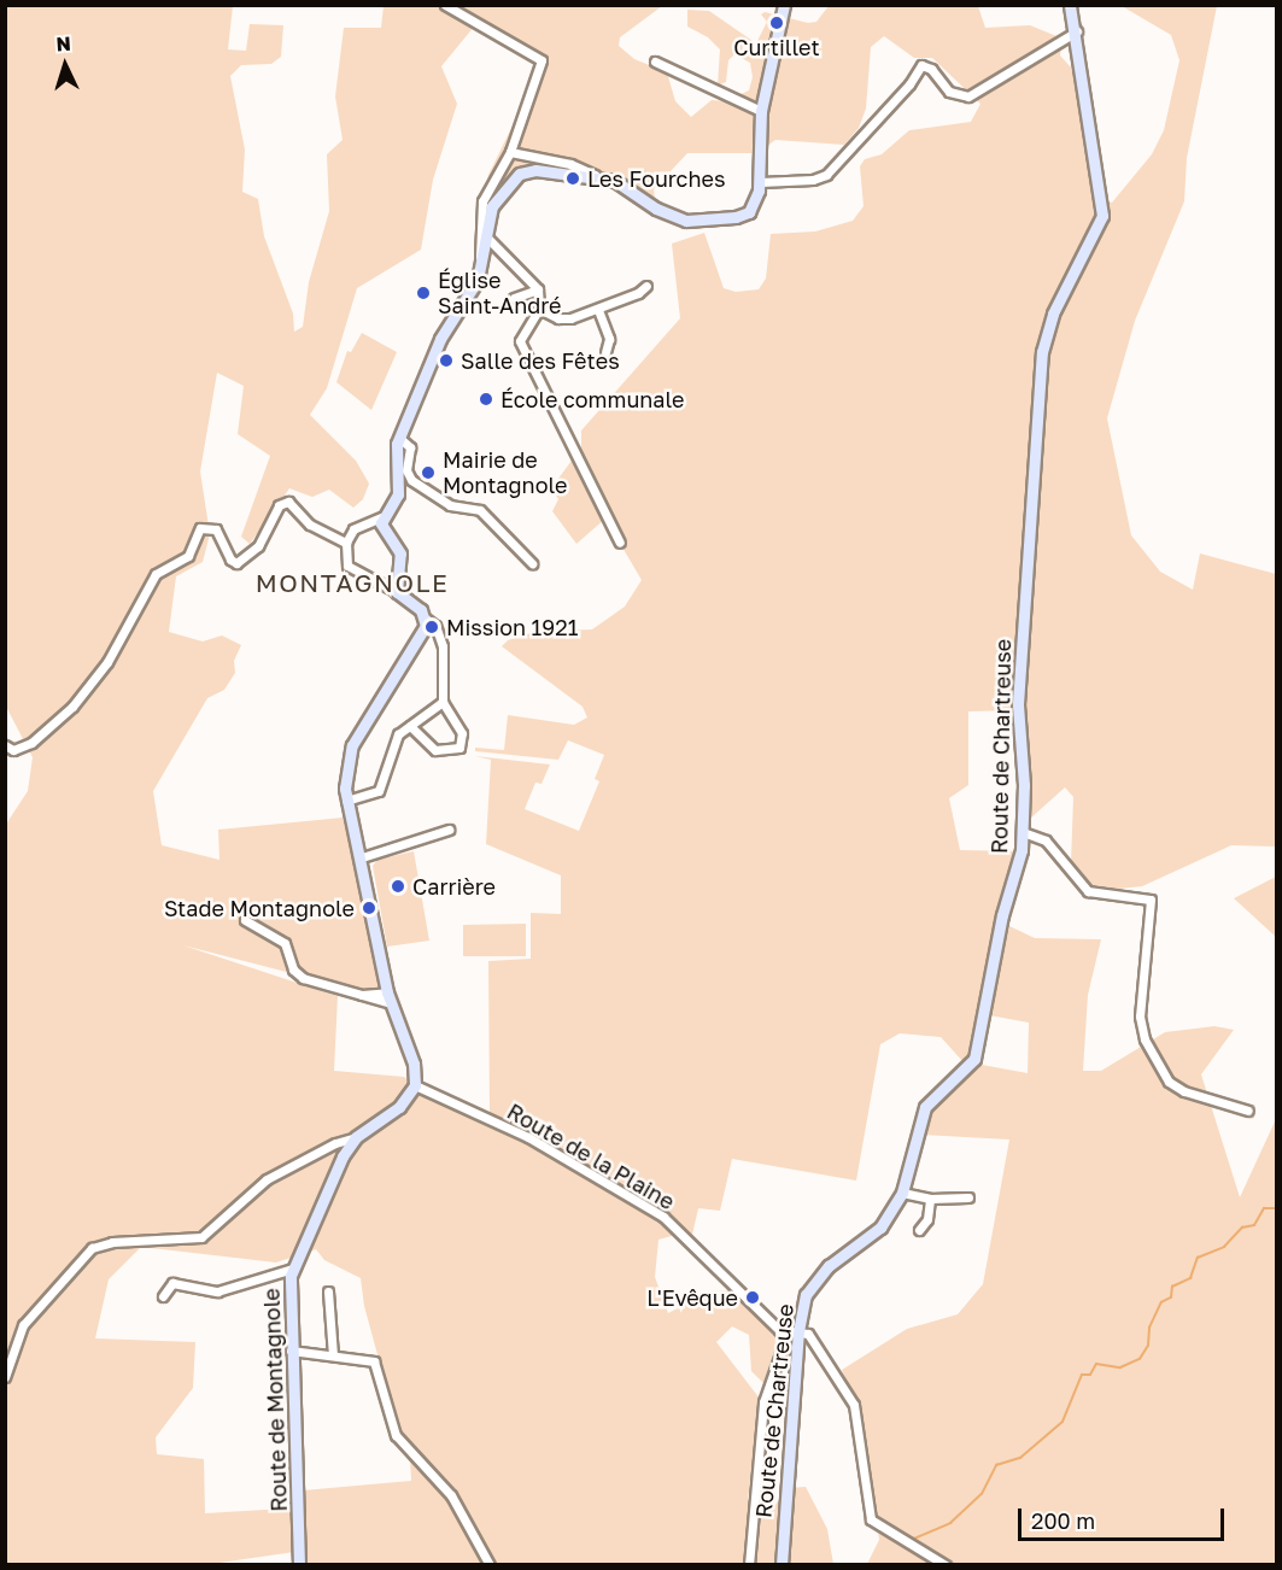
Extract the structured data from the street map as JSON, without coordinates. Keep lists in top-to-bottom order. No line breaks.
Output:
{"streets":{"street":["Route de Chartreuse","Route de la Plaine","Route de Montagnole"]},"crossings":[["Route de Chartreuse","Route de la Plaine"],["Route de la Plaine","Route de Montagnole"]],"districts":["MONTAGNOLE"],"places":["Curtillet","Les Fourches","Église Saint-André","Salle des Fêtes","École communale","Mairie de Montagnole","Mission 1921","Carrière","Stade Montagnole","L'Evêque"],"scale_bar":"200 m","north":"top"}
